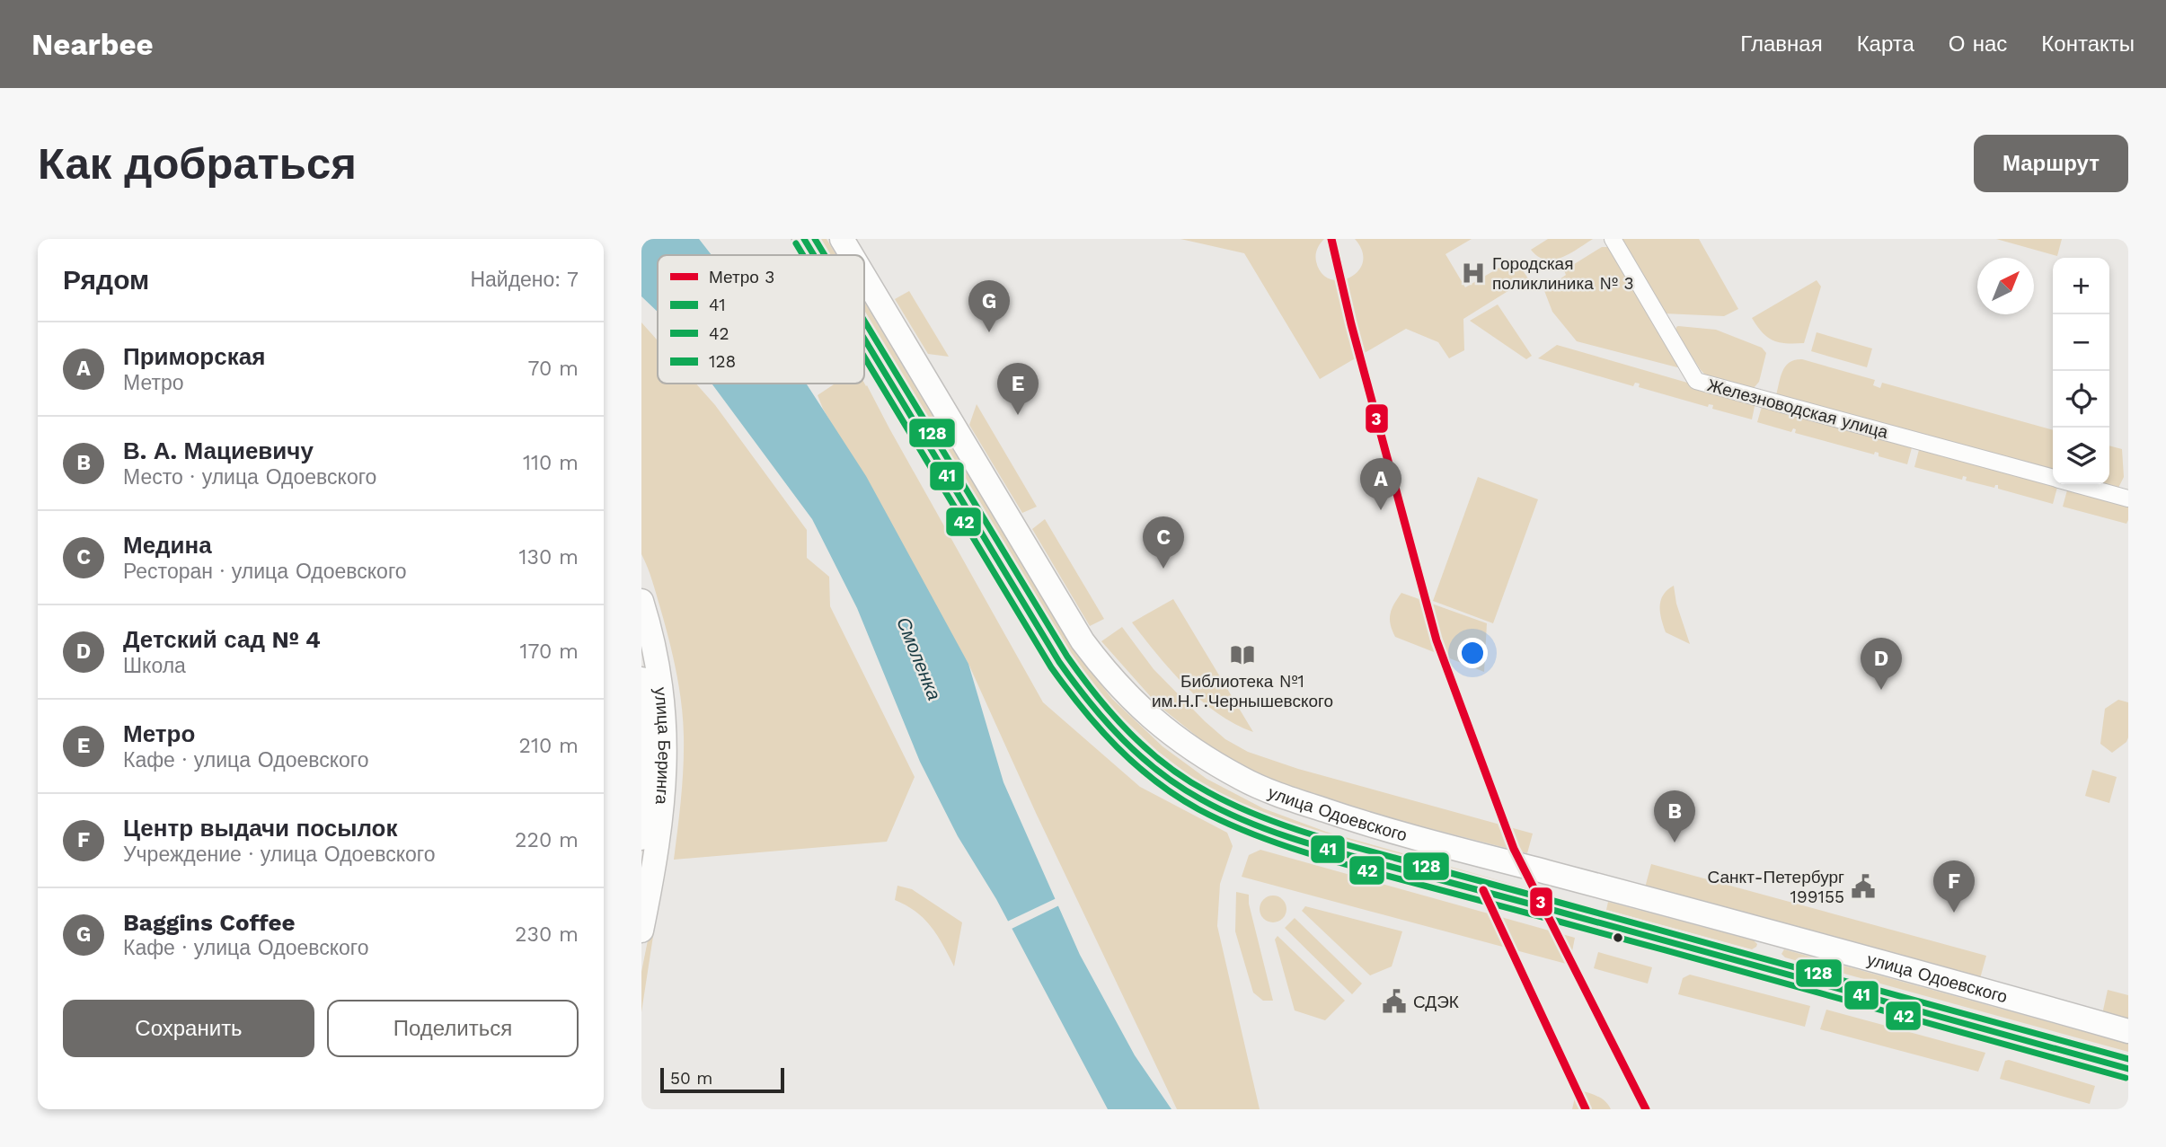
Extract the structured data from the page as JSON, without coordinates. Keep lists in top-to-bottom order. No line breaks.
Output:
{"streets":{"street":["Железноводская улица","улица Беринга","улица Одоевского"]},"water":["Смоленка"],"places":{"hospital":["Городская поликлиника № 3"],"library":["Библиотека №1 им.Н.Г.Чернышевского"],"public building":["Санкт-Петербург 199155","СДЭК"]},"lines":["metro line 3","transit line 41","transit line 128","transit line 42"],"legend":["Метро 3","41","42","128"],"scale_bar":"50 m","north":"top right","page":{"header":"Nearbee","nav":["Главная","Карта","О нас","Контакты"],"buttons":["Маршрут",["Сохранить","Поделиться"]],"title":"Как добраться","heading":["Рядом","Найдено: 7"],"map_buttons":["+","−"],"pins":["G","E","A","C","D","B","F"],"list":[{"mark":"A","name":"Приморская","note":"Метро","value":"70 m"},{"mark":"B","name":"В. А. Мациевичу","note":"Место · улица Одоевского","value":"110 m"},{"mark":"C","name":"Медина","note":"Ресторан · улица Одоевского","value":"130 m"},{"mark":"D","name":"Детский сад № 4","note":"Школа","value":"170 m"},{"mark":"E","name":"Метро","note":"Кафе · улица Одоевского","value":"210 m"},{"mark":"F","name":"Центр выдачи посылок","note":"Учреждение · улица Одоевского","value":"220 m"},{"mark":"G","name":"Baggins Coffee","note":"Кафе · улица Одоевского","value":"230 m"}],"scale":"50 m"}}
